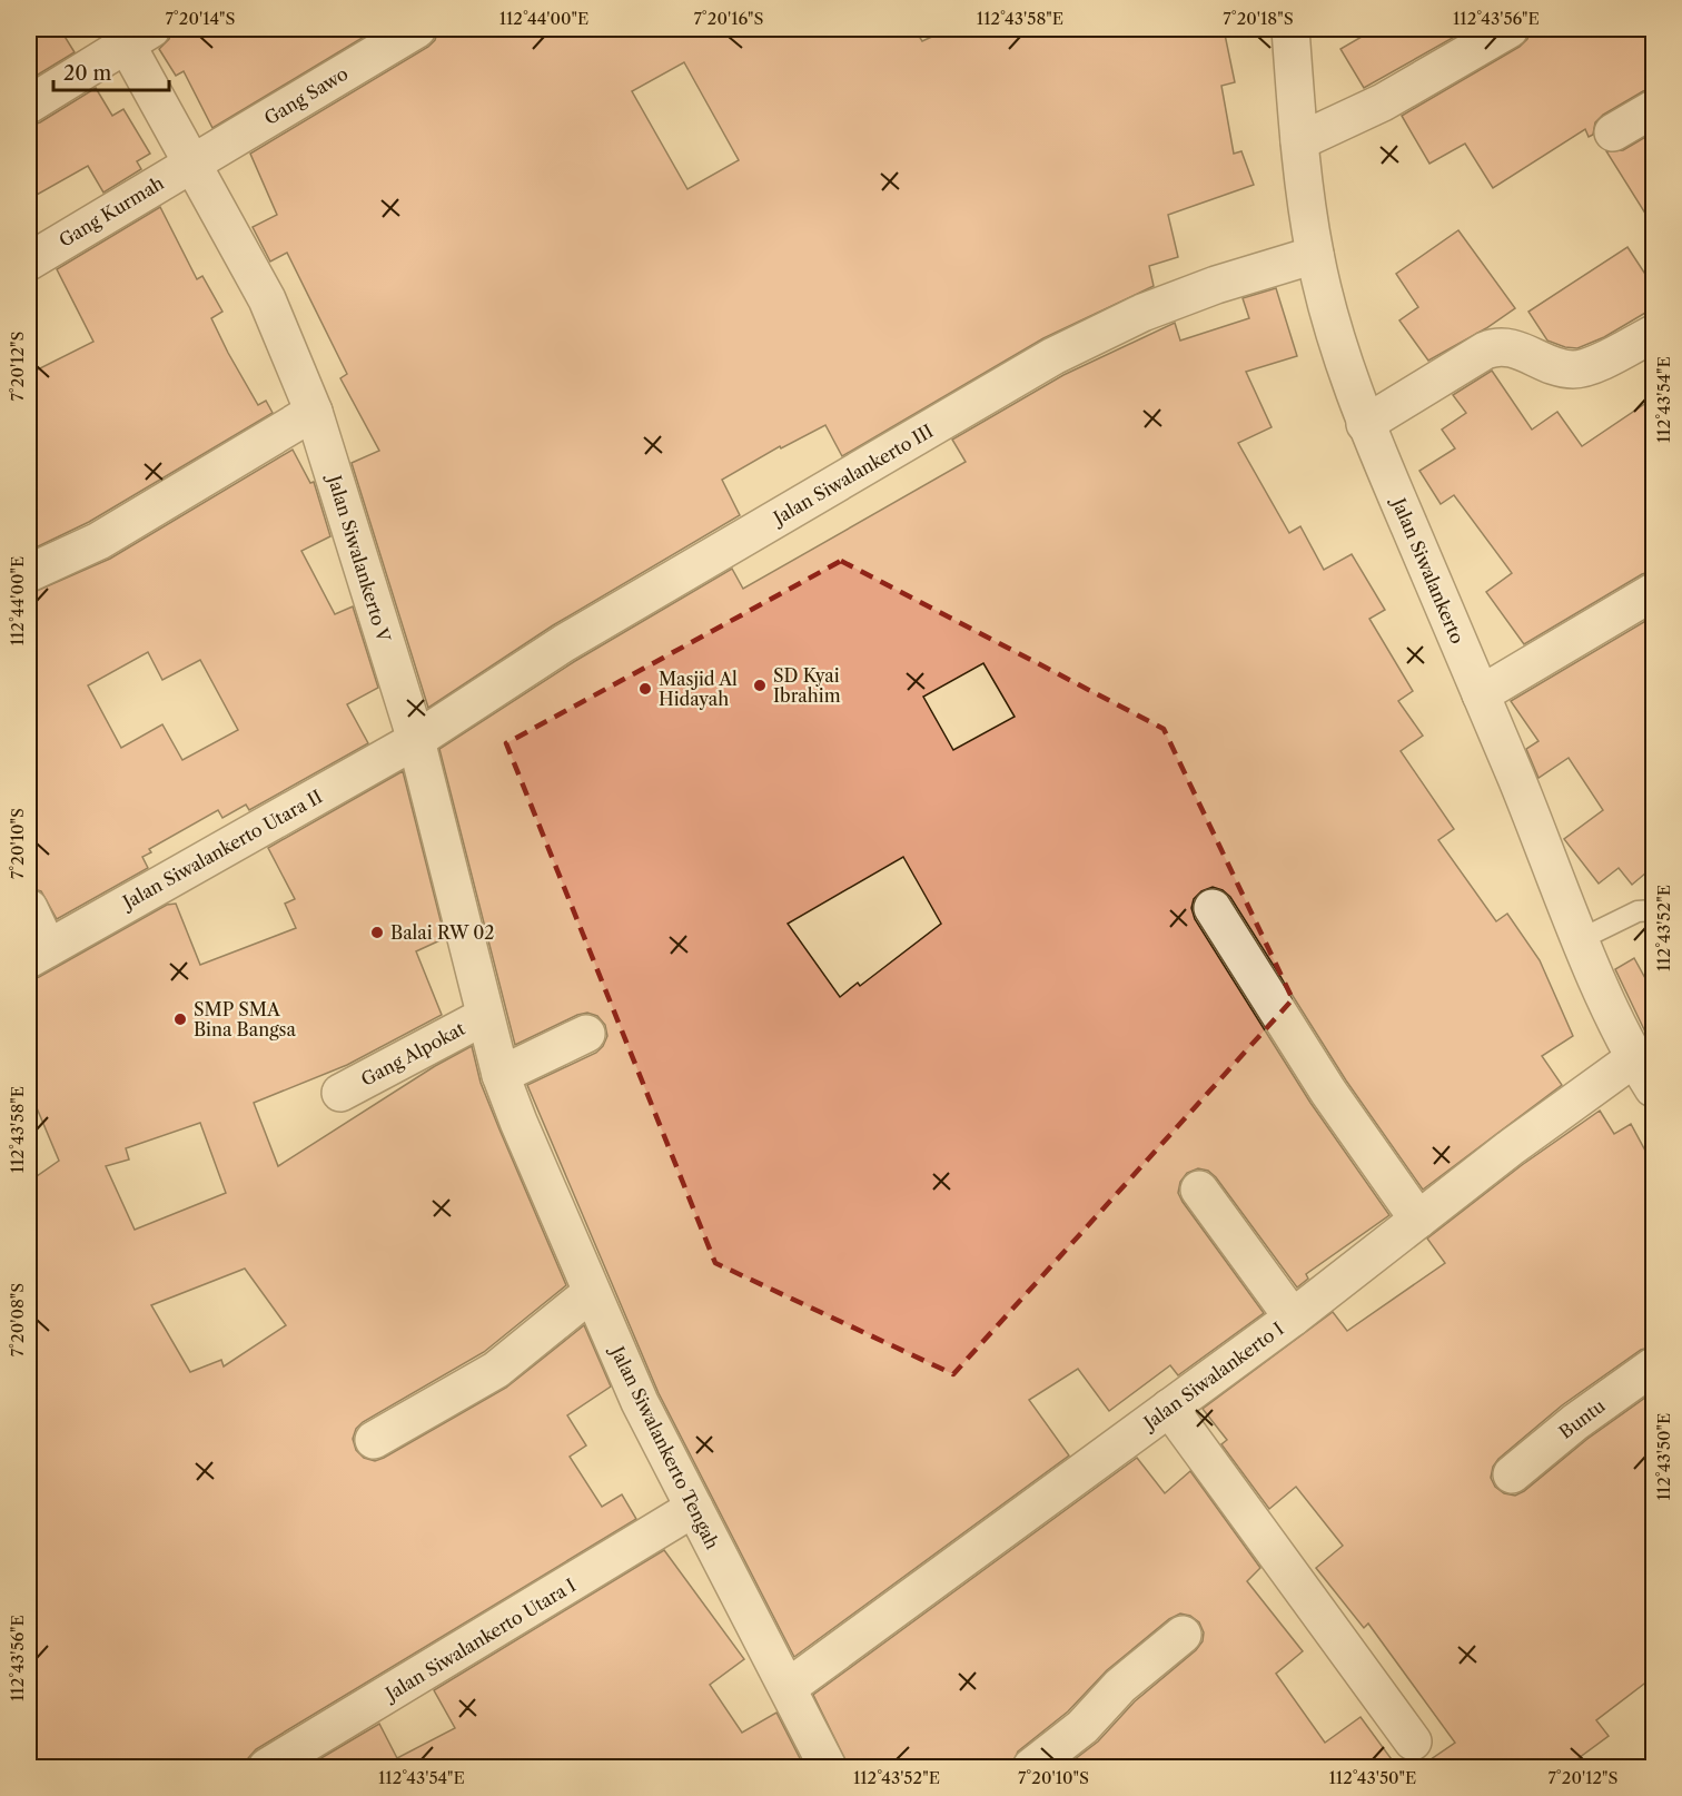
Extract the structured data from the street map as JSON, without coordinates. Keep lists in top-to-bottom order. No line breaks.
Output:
{"streets":{"street":["Gang Sawo","Gang Kurmah","Jalan Siwalankerto III","Jalan Siwalankerto V","Jalan Siwalankerto","Jalan Siwalankerto Utara II","Gang Alpokat","Jalan Siwalankerto I","Buntu","Jalan Siwalankerto Tengah","Jalan Siwalankerto Utara I"]},"crossings":[["Gang Sawo","Gang Kurmah"],["Gang Sawo","Jalan Siwalankerto V"],["Gang Kurmah","Jalan Siwalankerto V"],["Jalan Siwalankerto III","Jalan Siwalankerto V"],["Jalan Siwalankerto III","Jalan Siwalankerto"],["Jalan Siwalankerto III","Jalan Siwalankerto Utara II"],["Jalan Siwalankerto V","Jalan Siwalankerto Utara II"],["Jalan Siwalankerto V","Gang Alpokat"],["Jalan Siwalankerto V","Jalan Siwalankerto Tengah"],["Jalan Siwalankerto","Jalan Siwalankerto I"],["Jalan Siwalankerto I","Jalan Siwalankerto Tengah"],["Jalan Siwalankerto Tengah","Jalan Siwalankerto Utara I"]],"places":["SD Kyai Ibrahim","Masjid Al Hidayah","Balai RW 02","SMP SMA Bina Bangsa"],"scale_bar":"20 m","coordinates":["7°20'14\"S","112°44'00\"E","7°20'16\"S","112°43'58\"E","7°20'18\"S","112°43'56\"E","7°20'12\"S","112°43'54\"E","7°20'10\"S","112°43'52\"E","7°20'08\"S","112°43'50\"E"]}
